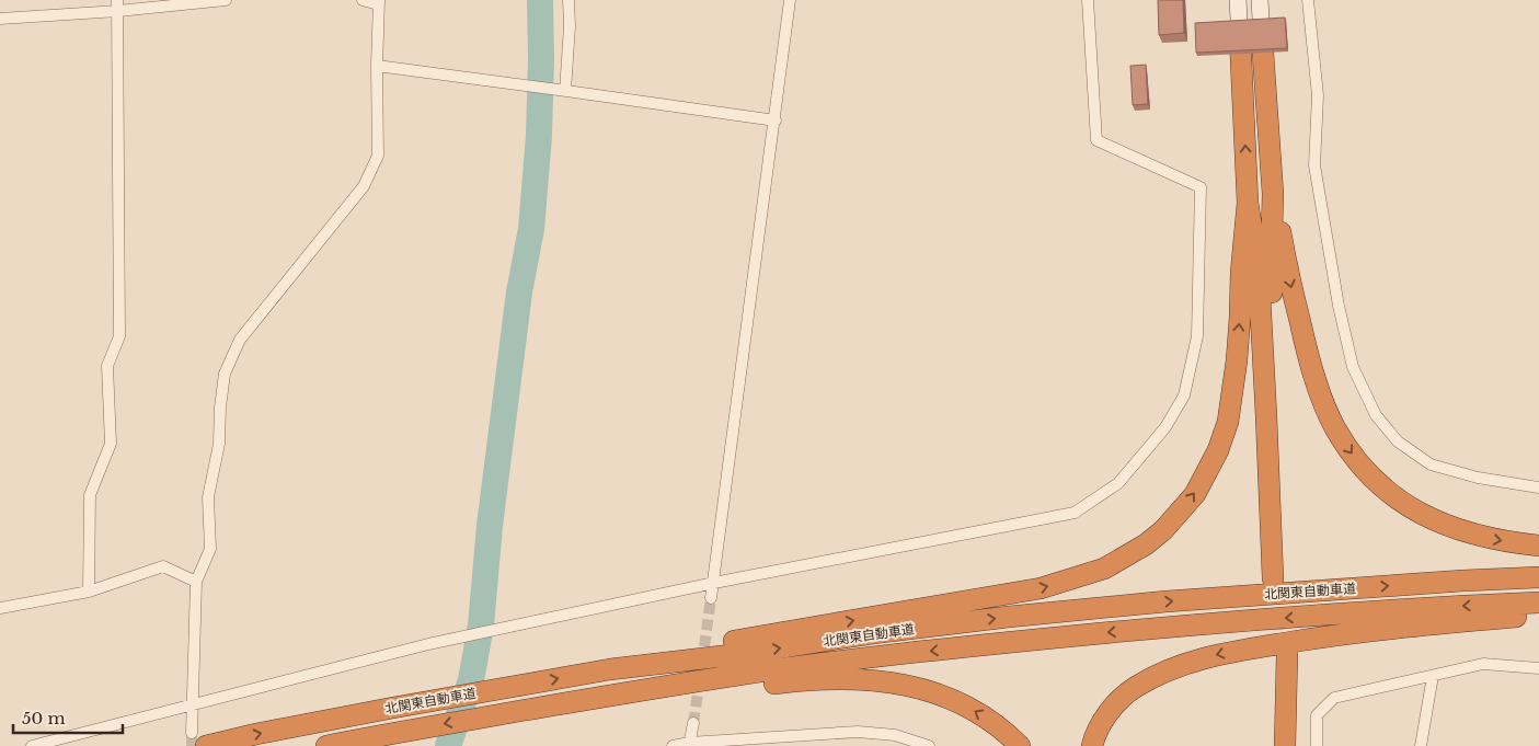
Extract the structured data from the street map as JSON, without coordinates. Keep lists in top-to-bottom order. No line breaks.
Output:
{"streets":{"highway":["北関東自動車道"]},"scale_bar":"50 m"}
